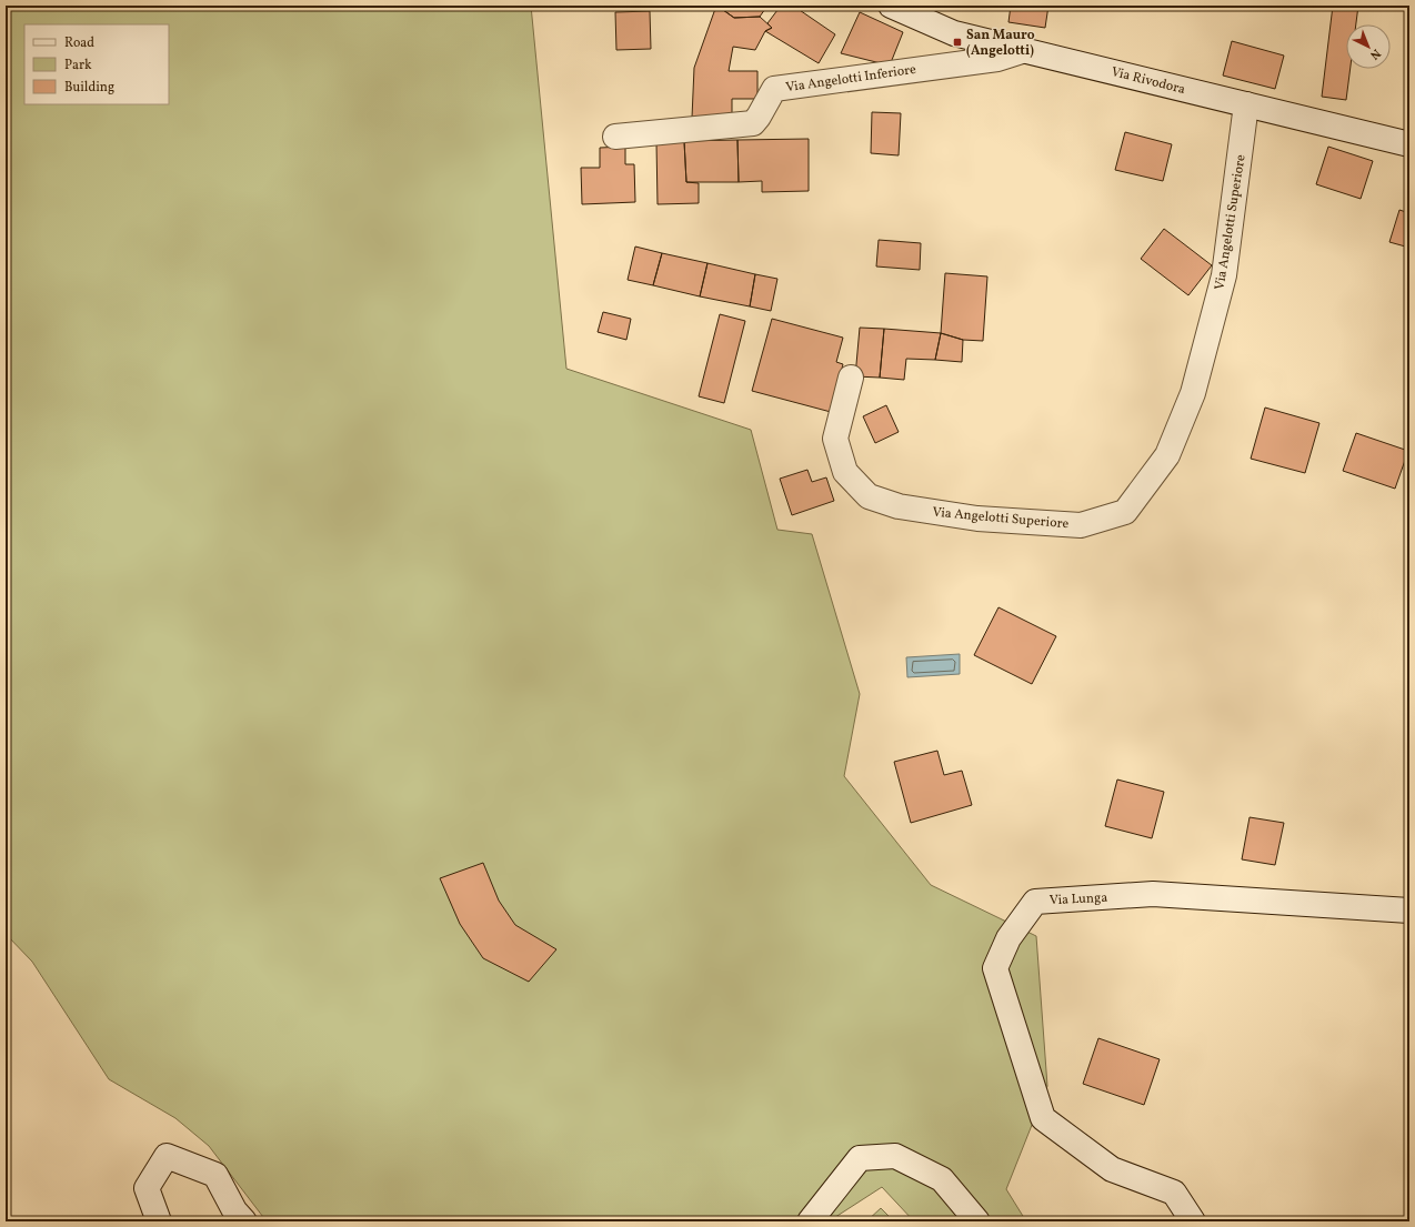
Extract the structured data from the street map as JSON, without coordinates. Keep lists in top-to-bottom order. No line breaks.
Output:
{"streets":{"street":["Via Angelotti Inferiore","Via Rivodora","Via Angelotti Superiore","Via Lunga"]},"crossings":[["Via Angelotti Inferiore","Via Rivodora"],["Via Rivodora","Via Angelotti Superiore"]],"places":{"transit":["San Mauro (Angelotti)"]},"legend":["Road","Park","Building"],"north":"bottom right"}
